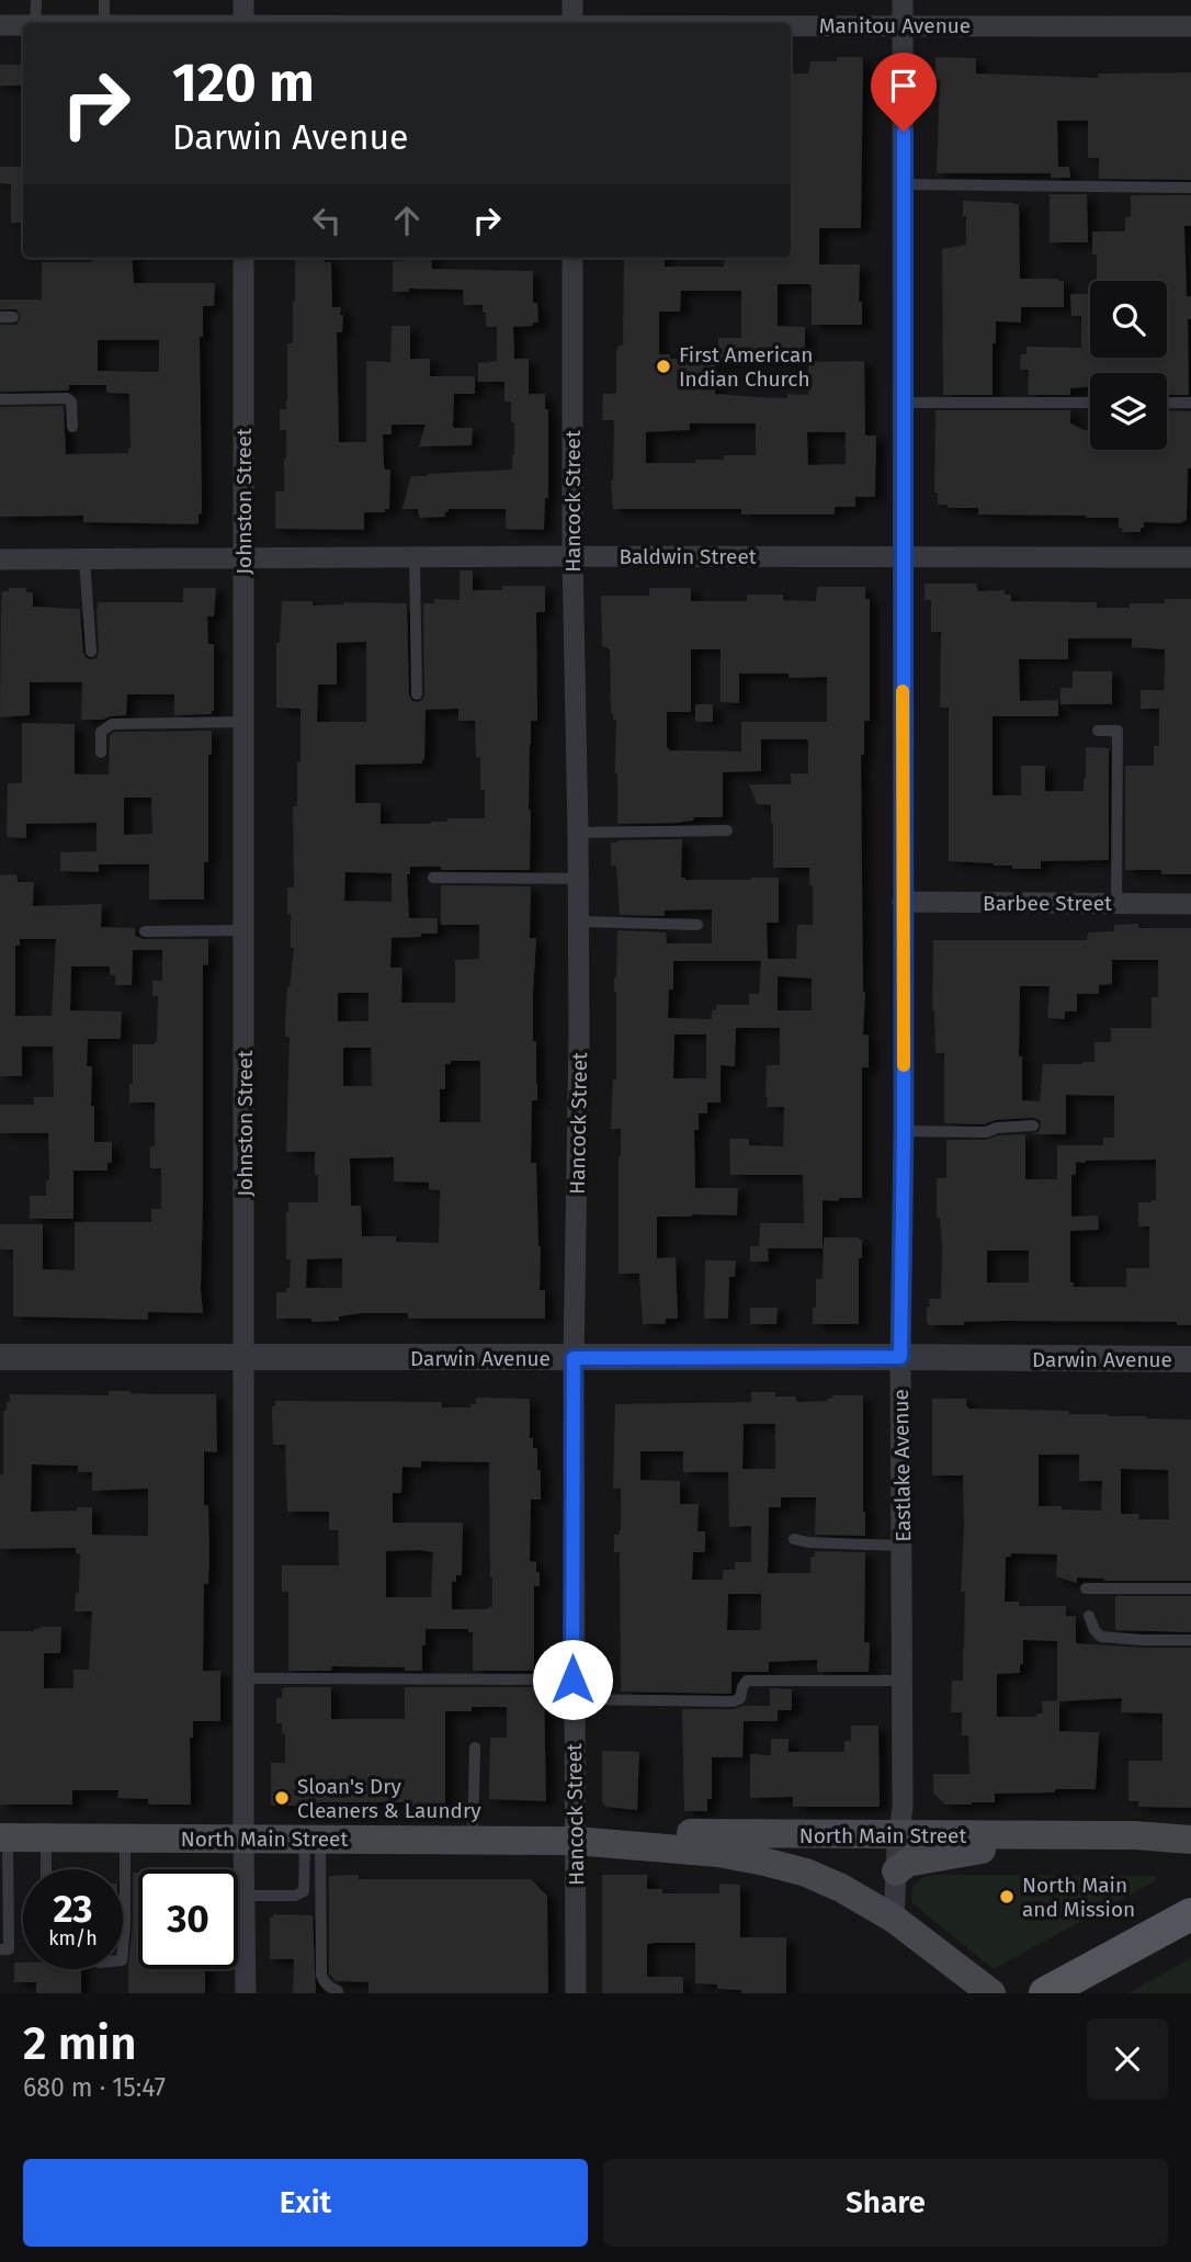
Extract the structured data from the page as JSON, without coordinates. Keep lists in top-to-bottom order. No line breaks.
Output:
{"streets":{"main road":["North Main Street"],"street":["Manitou Avenue","Johnston Street","Hancock Street","Baldwin Street","Barbee Street","Darwin Avenue","Eastlake Avenue"]},"crossings":[["Manitou Avenue","Eastlake Avenue"],["Johnston Street","Baldwin Street"],["Johnston Street","Darwin Avenue"],["Johnston Street","North Main Street"],["Hancock Street","Baldwin Street"],["Hancock Street","Darwin Avenue"],["Hancock Street","North Main Street"],["Baldwin Street","Eastlake Avenue"],["Barbee Street","Eastlake Avenue"],["Darwin Avenue","Eastlake Avenue"],["Eastlake Avenue","North Main Street"]],"places":["First American Indian Church","Sloan's Dry Cleaners & Laundry","North Main and Mission"],"page":{"turn":["120 m","Darwin Avenue"],"speed":"23 km/h","limit":"30","heading":["2 min","680 m · 15:47"],"buttons":["Exit","Share"]}}
